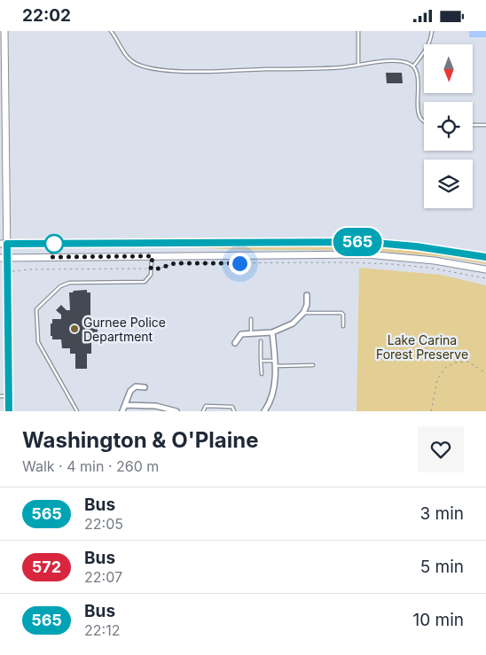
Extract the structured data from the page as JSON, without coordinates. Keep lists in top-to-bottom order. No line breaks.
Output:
{"parks":["Lake Carina Forest Preserve"],"places":["Gurnee Police Department"],"lines":["bus line 565"],"north":"bottom","page":{"status":"22:02","on_map":"565","heading":["Washington & O'Plaine","Walk · 4 min · 260 m"],"list":[{"mark":"565","name":"Bus","note":"22:05","value":"3 min"},{"mark":"572","name":"Bus","note":"22:07","value":"5 min"},{"mark":"565","name":"Bus","note":"22:12","value":"10 min"}]}}
